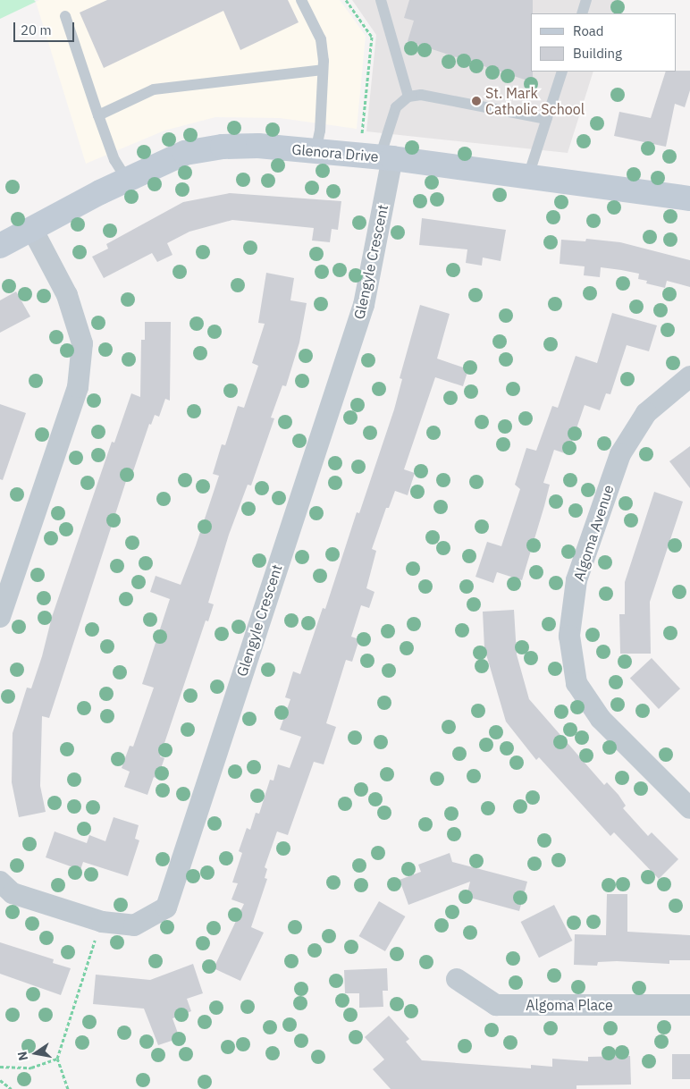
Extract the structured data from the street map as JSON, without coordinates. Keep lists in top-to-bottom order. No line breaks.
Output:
{"streets":{"street":["Glenora Drive","Glengyle Crescent","Algoma Avenue","Algoma Place"]},"crossings":[["Glenora Drive","Glengyle Crescent"]],"places":["St. Mark Catholic School"],"legend":["Road","Building"],"scale_bar":"20 m","north":"left"}
